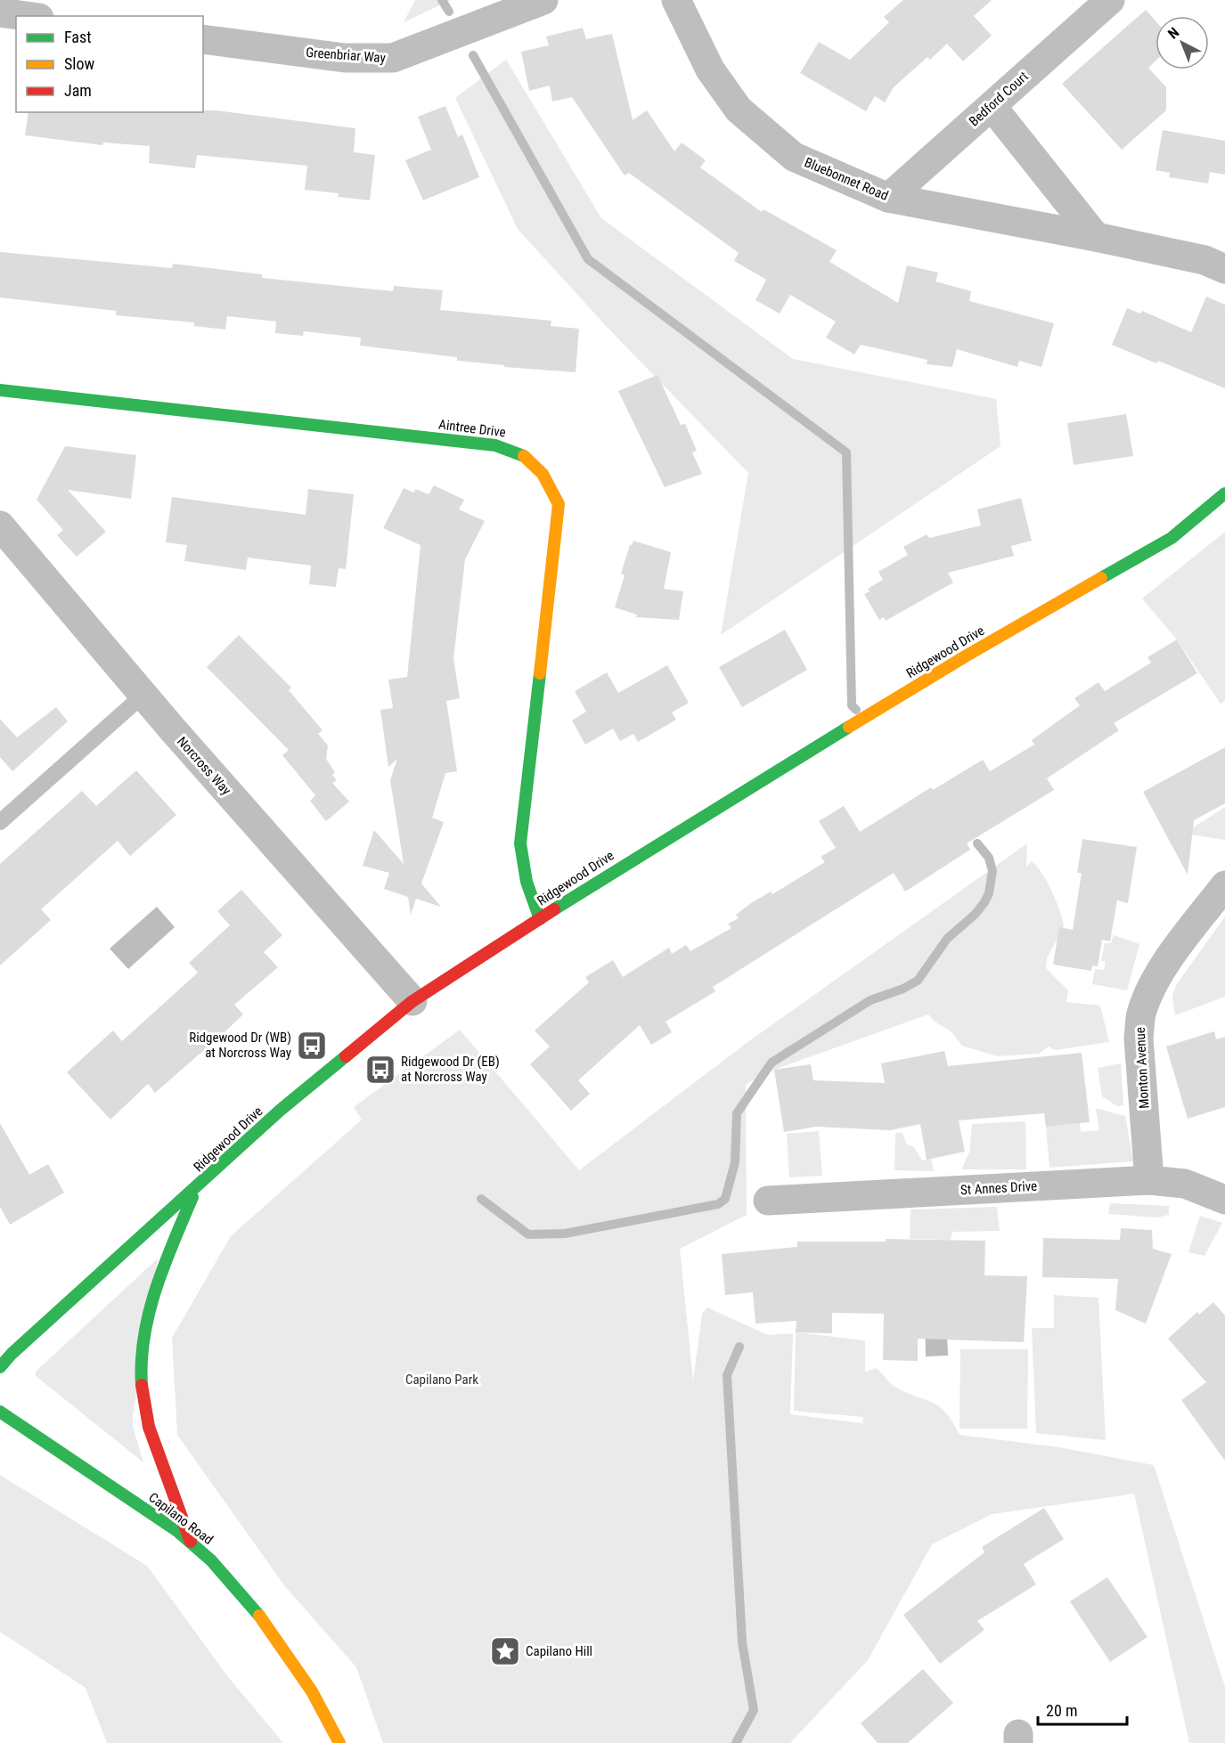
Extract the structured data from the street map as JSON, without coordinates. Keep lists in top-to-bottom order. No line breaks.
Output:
{"streets":{"main road":["Aintree Drive","Ridgewood Drive","Capilano Road"],"street":["Greenbriar Way","Bedford Court","Bluebonnet Road","Norcross Way","Monton Avenue","St Annes Drive"]},"crossings":[["Bedford Court","Bluebonnet Road"],["Aintree Drive","Ridgewood Drive"],["Ridgewood Drive","Norcross Way"],["Monton Avenue","St Annes Drive"]],"parks":["Capilano Park"],"places":{"bus stop":["Ridgewood Dr (WB) at Norcross Way","Ridgewood Dr (EB) at Norcross Way"],"place":["Capilano Hill"]},"legend":["Fast","Slow","Jam"],"scale_bar":"20 m","north":"top left"}
